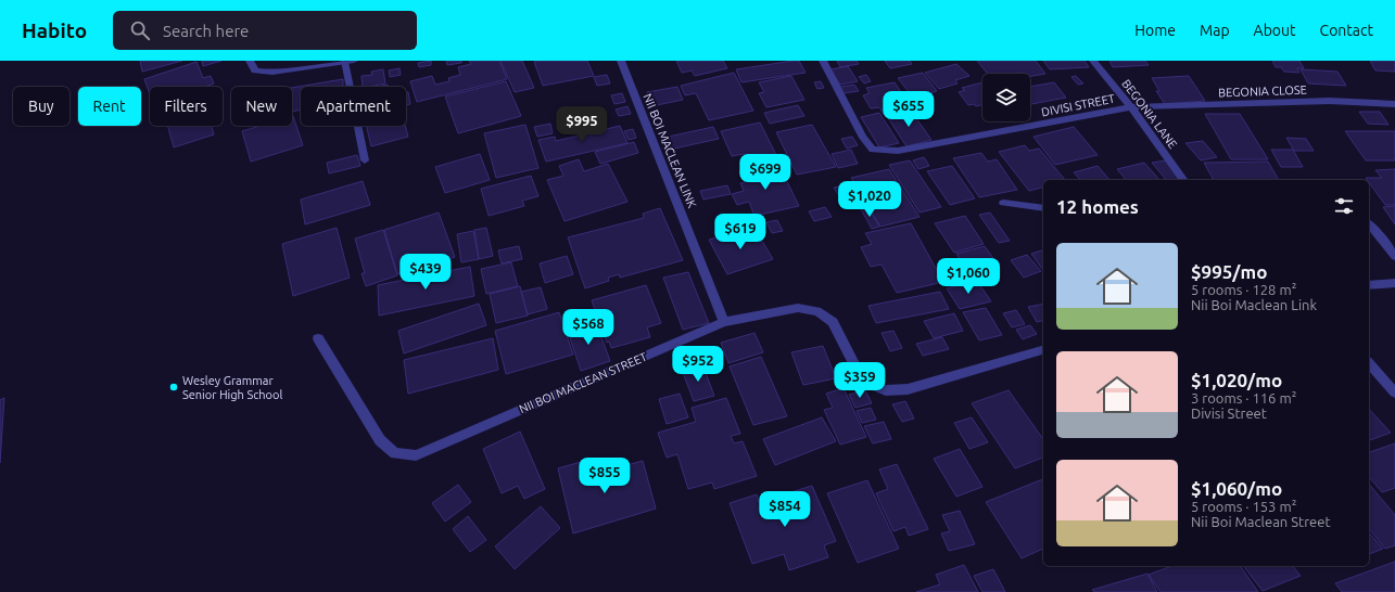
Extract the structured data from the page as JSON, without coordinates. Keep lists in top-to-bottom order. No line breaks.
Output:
{"streets":{"street":["BEGONIA CLOSE","DIVISI STREET","BEGONIA LANE","NII BOI MACLEAN LINK","NII BOI MACLEAN STREET"]},"crossings":[["BEGONIA CLOSE","DIVISI STREET"],["BEGONIA CLOSE","BEGONIA LANE"],["DIVISI STREET","BEGONIA LANE"],["NII BOI MACLEAN LINK","NII BOI MACLEAN STREET"]],"places":["Wesley Grammar Senior High School"],"page":{"header":"Habito","search":"Search here","nav":["Home","Map","About","Contact"],"chip":["Buy","Rent","Filters","New","Apartment"],"price":["$655","$995","$699","$1,020","$619","$439","$1,060","$568","$952","$359","$855","$854"],"heading":"12 homes","list":[{"name":"$995/mo","note":"5 rooms · 128 m² · Nii Boi Maclean Link"},{"name":"$1,020/mo","note":"3 rooms · 116 m² · Divisi Street"},{"name":"$1,060/mo","note":"5 rooms · 153 m² · Nii Boi Maclean Street"}]}}
